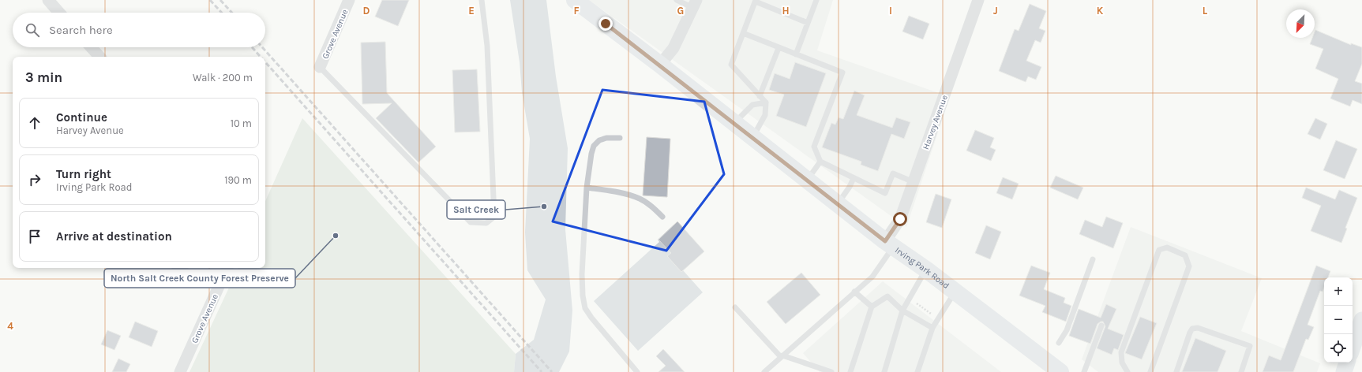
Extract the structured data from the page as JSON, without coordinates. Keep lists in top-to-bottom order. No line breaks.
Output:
{"streets":{"main road":["Irving Park Road"],"street":["Grove Avenue","Harvey Avenue"]},"crossings":[["Harvey Avenue","Irving Park Road"]],"places":["Salt Creek","North Salt Creek County Forest Preserve"],"north":"bottom left","page":{"search":"Search here","heading":["3 min","Walk · 200 m"],"list":[["Continue","Harvey Avenue","10 m"],["Turn right","Irving Park Road","190 m"],"Arrive at destination"],"map_buttons":["+","−"]},"grid":{"columns":["D","E","F","G","H","I","J","K","L"],"rows":["4"]}}
